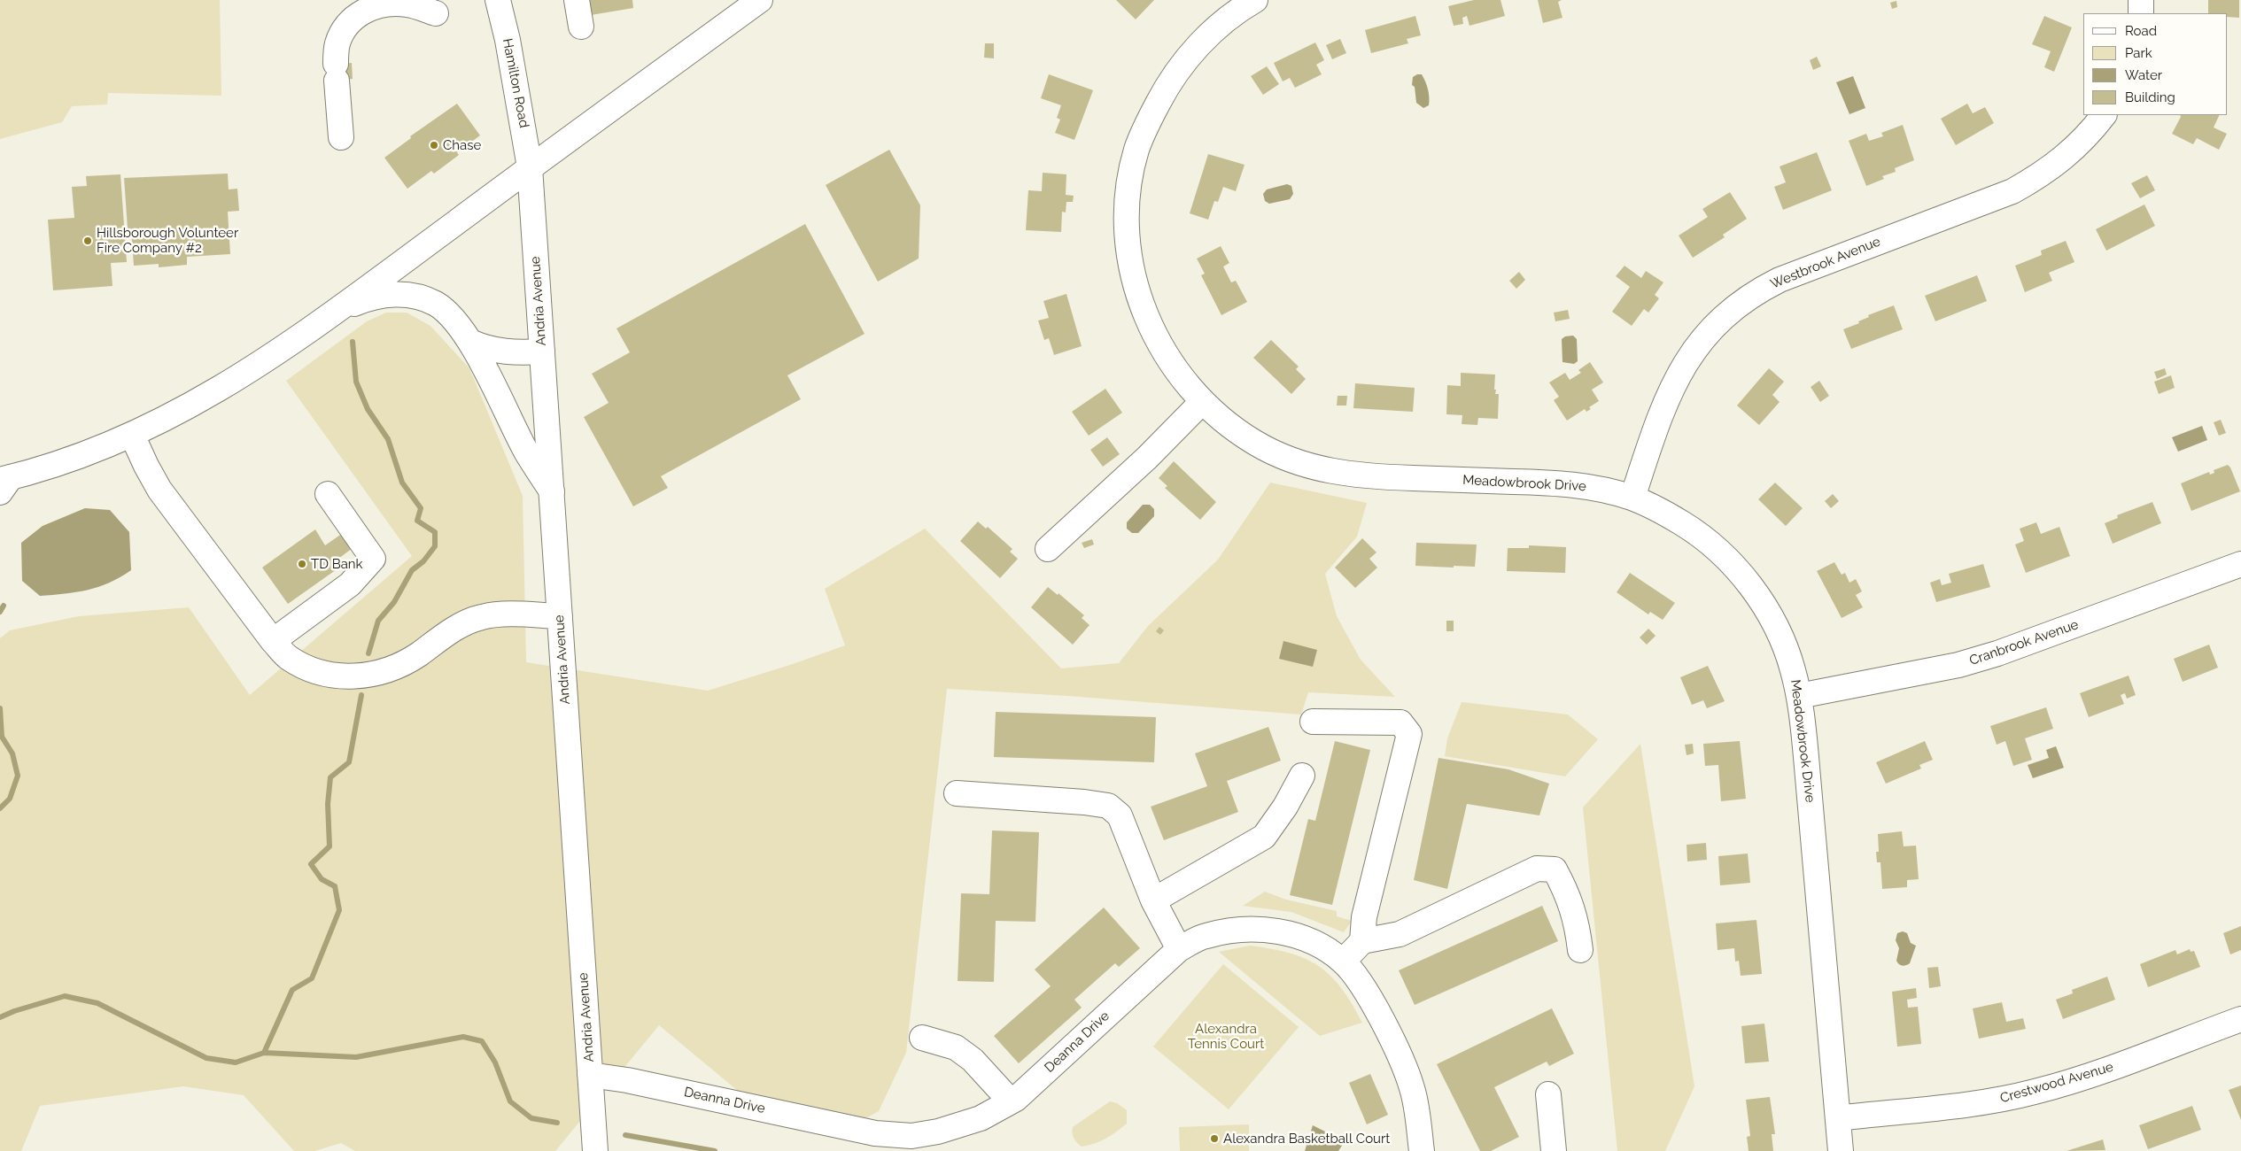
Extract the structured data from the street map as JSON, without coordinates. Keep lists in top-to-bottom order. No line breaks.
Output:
{"streets":{"street":["Hamilton Road","Westbrook Avenue","Andria Avenue","Meadowbrook Drive","Cranbrook Avenue","Deanna Drive","Crestwood Avenue"]},"crossings":[["Hamilton Road","Andria Avenue"],["Westbrook Avenue","Meadowbrook Drive"],["Andria Avenue","Deanna Drive"],["Meadowbrook Drive","Cranbrook Avenue"],["Meadowbrook Drive","Crestwood Avenue"]],"parks":["Alexandra Tennis Court"],"places":["Chase","Hillsborough Volunteer Fire Company #2","TD Bank","Alexandra Basketball Court"],"legend":["Road","Park","Water","Building"]}
